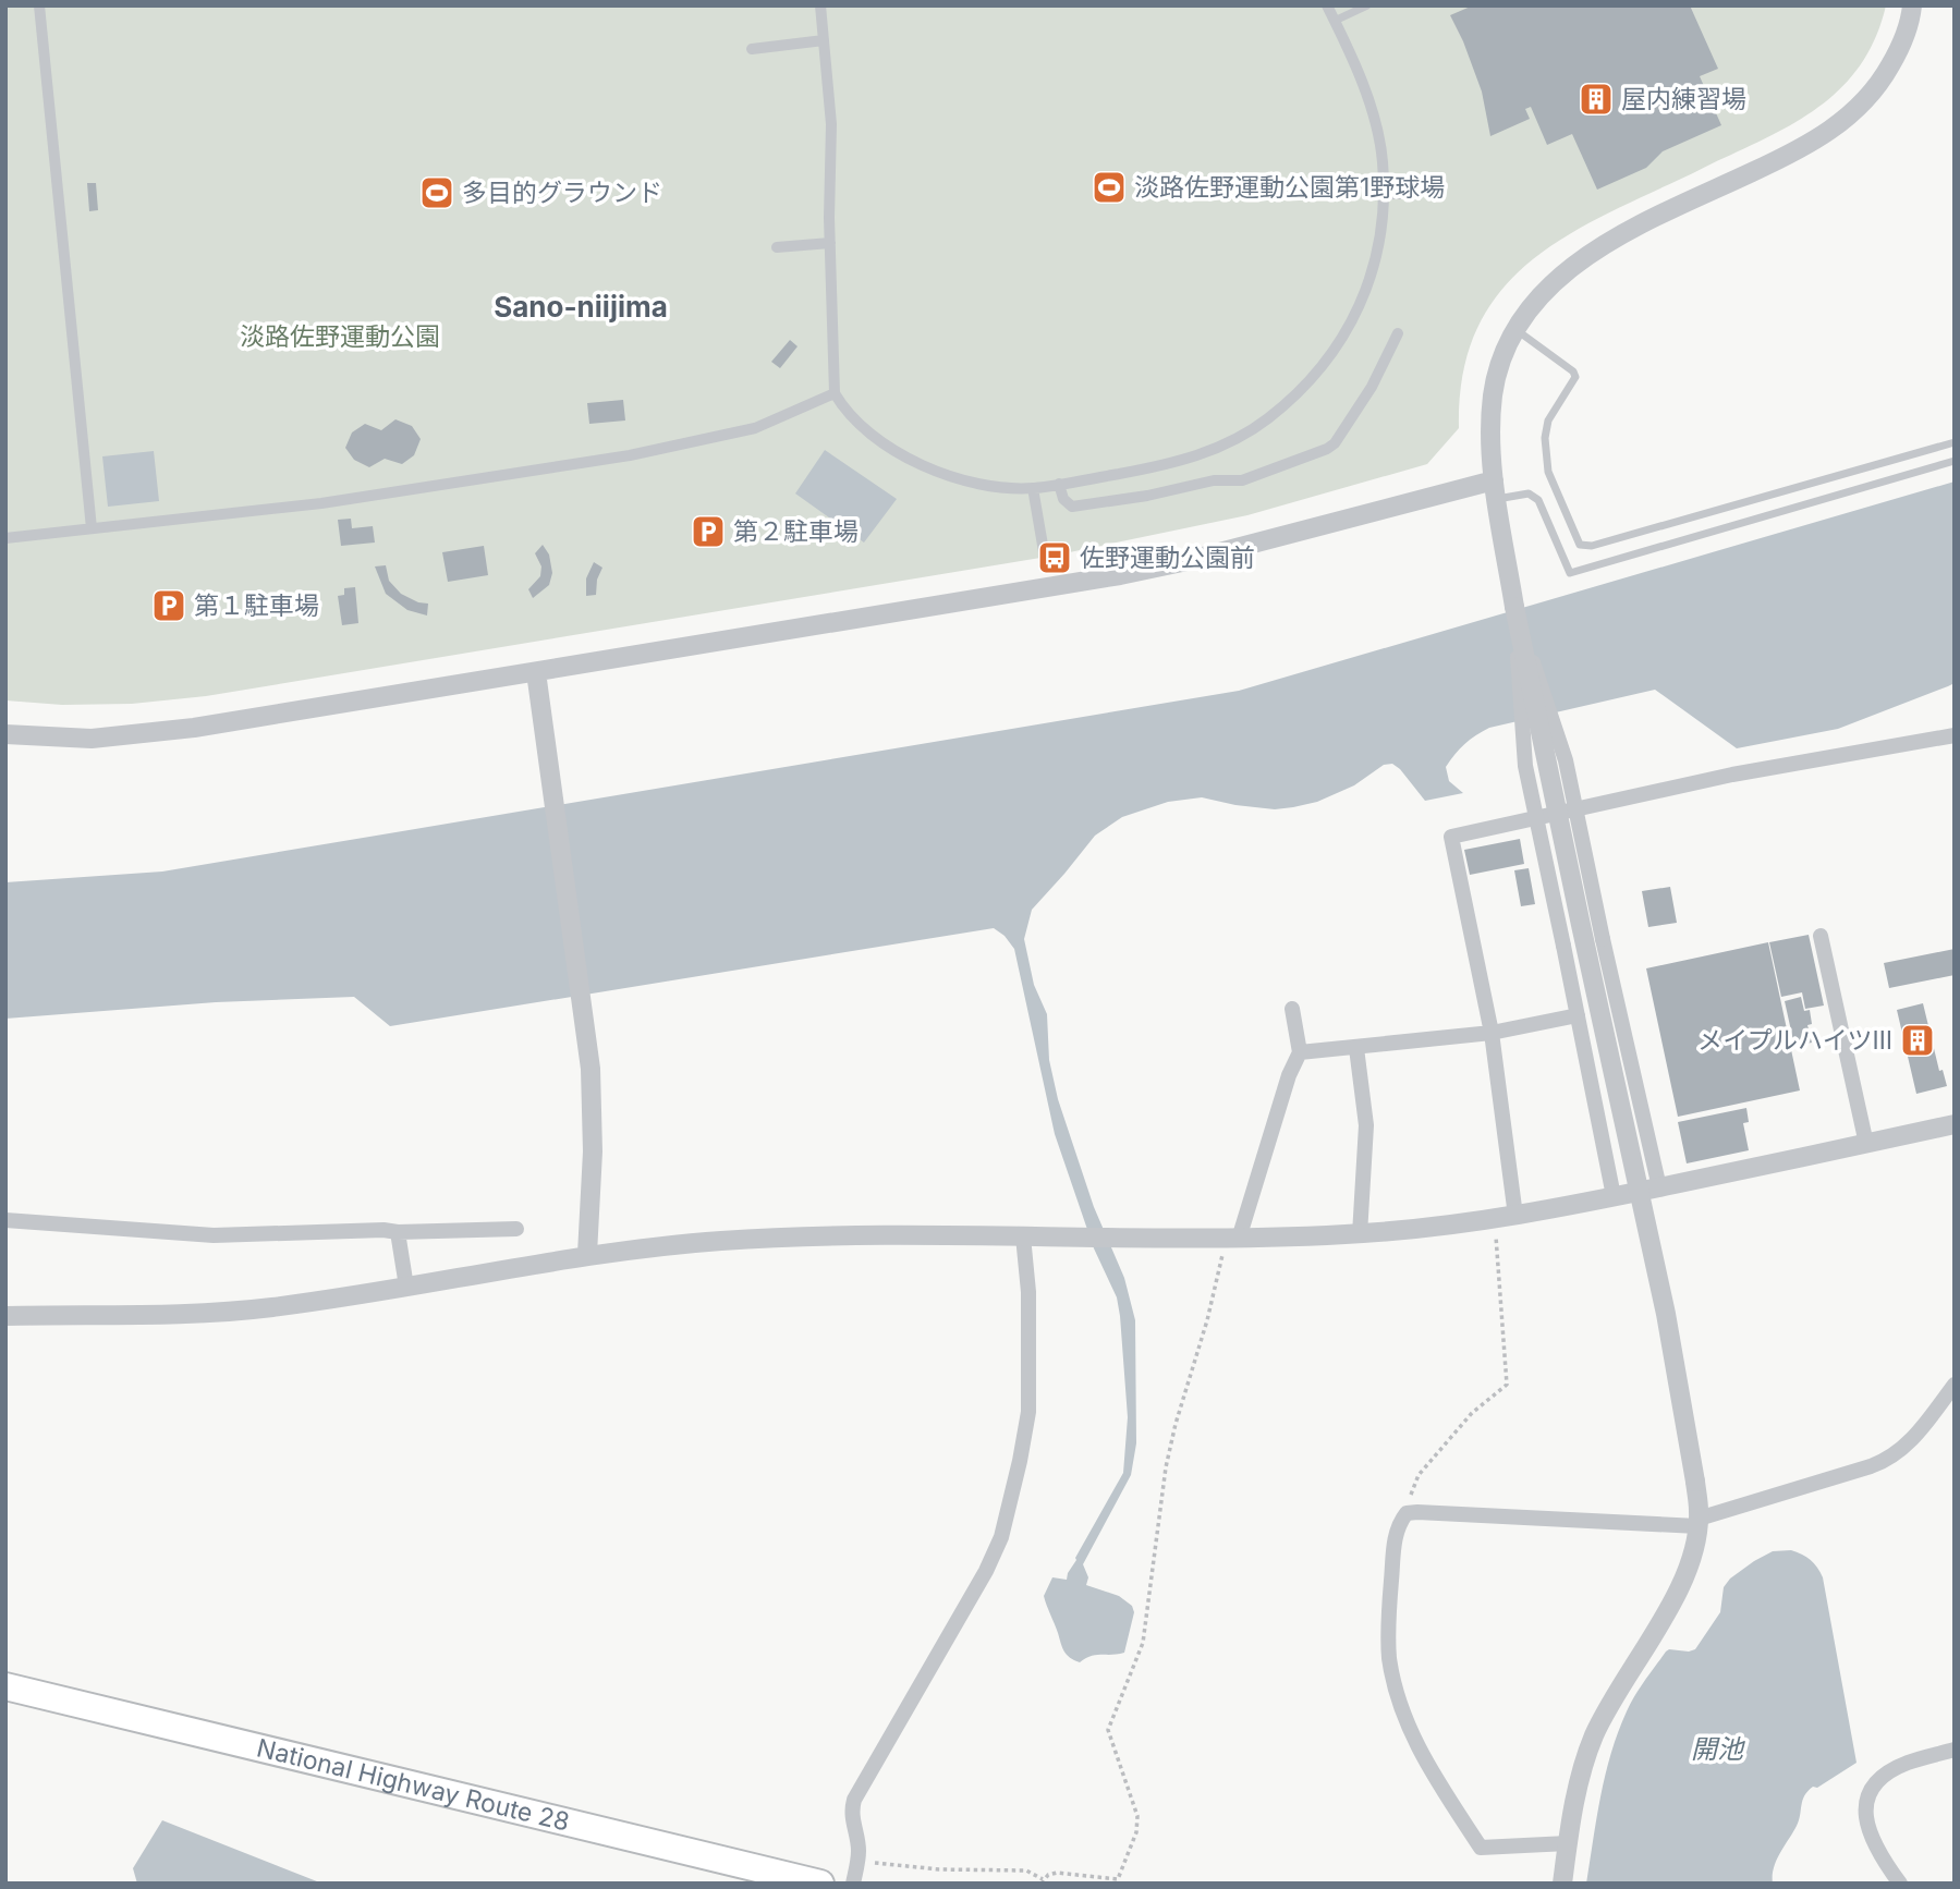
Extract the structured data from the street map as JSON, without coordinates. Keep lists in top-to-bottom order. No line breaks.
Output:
{"streets":{"highway":["National Highway Route 28"]},"districts":["Sano-niijima"],"water":["開池"],"parks":["淡路佐野運動公園"],"places":{"building":["屋内練習場","メイプルハイツⅢ"],"sports":["淡路佐野運動公園第1野球場","多目的グラウンド"],"parking":["第２駐車場","第１駐車場"],"bus stop":["佐野運動公園前"]}}
